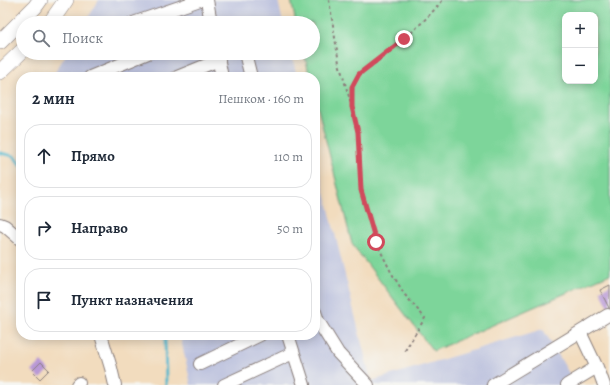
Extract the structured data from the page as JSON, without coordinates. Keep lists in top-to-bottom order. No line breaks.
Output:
{"page":{"map_buttons":["+","−"],"search":"Поиск","heading":["2 мин","Пешком · 160 m"],"list":[["Прямо","110 m"],["Направо","50 m"],"Пункт назначения"]}}
